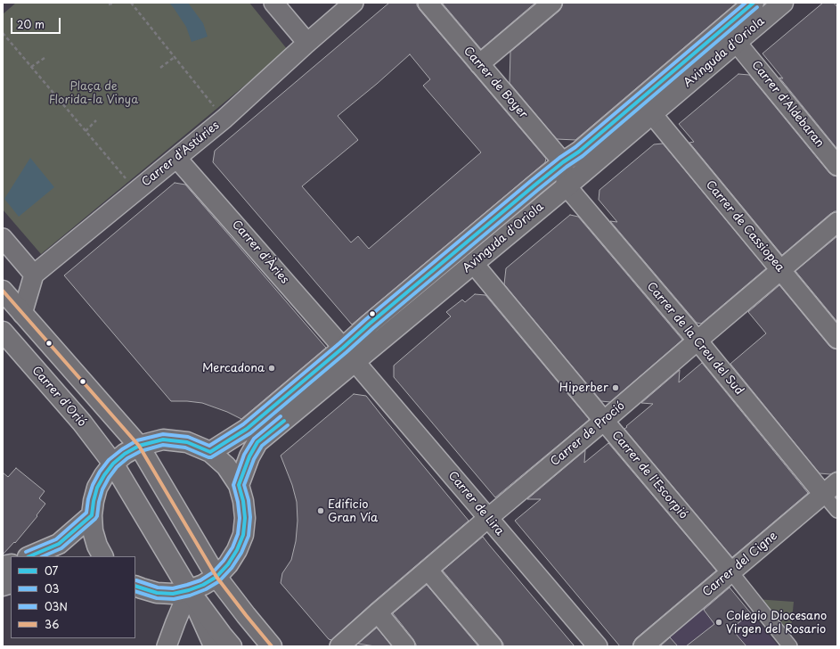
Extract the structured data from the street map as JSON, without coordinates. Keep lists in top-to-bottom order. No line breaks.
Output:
{"streets":{"main road":["Avinguda d'Oriola","Carrer d'Orió"],"street":["Carrer de Boyer","Carrer d'Aldebaran","Carrer d'Astúries","Carrer de Cassiopea","Carrer d'Àries","Carrer de la Creu del Sud","Carrer de Proció","Carrer de l'Escorpió","Carrer de Lira","Carrer del Cigne"]},"crossings":[["Avinguda d'Oriola","Carrer de Boyer"],["Avinguda d'Oriola","Carrer d'Aldebaran"],["Avinguda d'Oriola","Carrer de Cassiopea"],["Avinguda d'Oriola","Carrer d'Àries"],["Avinguda d'Oriola","Carrer de la Creu del Sud"],["Avinguda d'Oriola","Carrer de l'Escorpió"],["Avinguda d'Oriola","Carrer de Lira"],["Carrer d'Astúries","Carrer d'Àries"],["Carrer de Cassiopea","Carrer de Proció"],["Carrer d'Àries","Carrer de Lira"],["Carrer de la Creu del Sud","Carrer de Proció"],["Carrer de la Creu del Sud","Carrer del Cigne"],["Carrer de Proció","Carrer de l'Escorpió"],["Carrer de Proció","Carrer de Lira"],["Carrer de l'Escorpió","Carrer del Cigne"]],"parks":["Plaça de Florida-la Vinya"],"places":["Mercadona","Hiperber","Edificio Gran Vía","Colegio Diocesano Virgen del Rosario"],"lines":["transit line 07","transit line 03N","transit line 03","transit line 36"],"legend":["07","03","03N","36"],"scale_bar":"20 m"}
